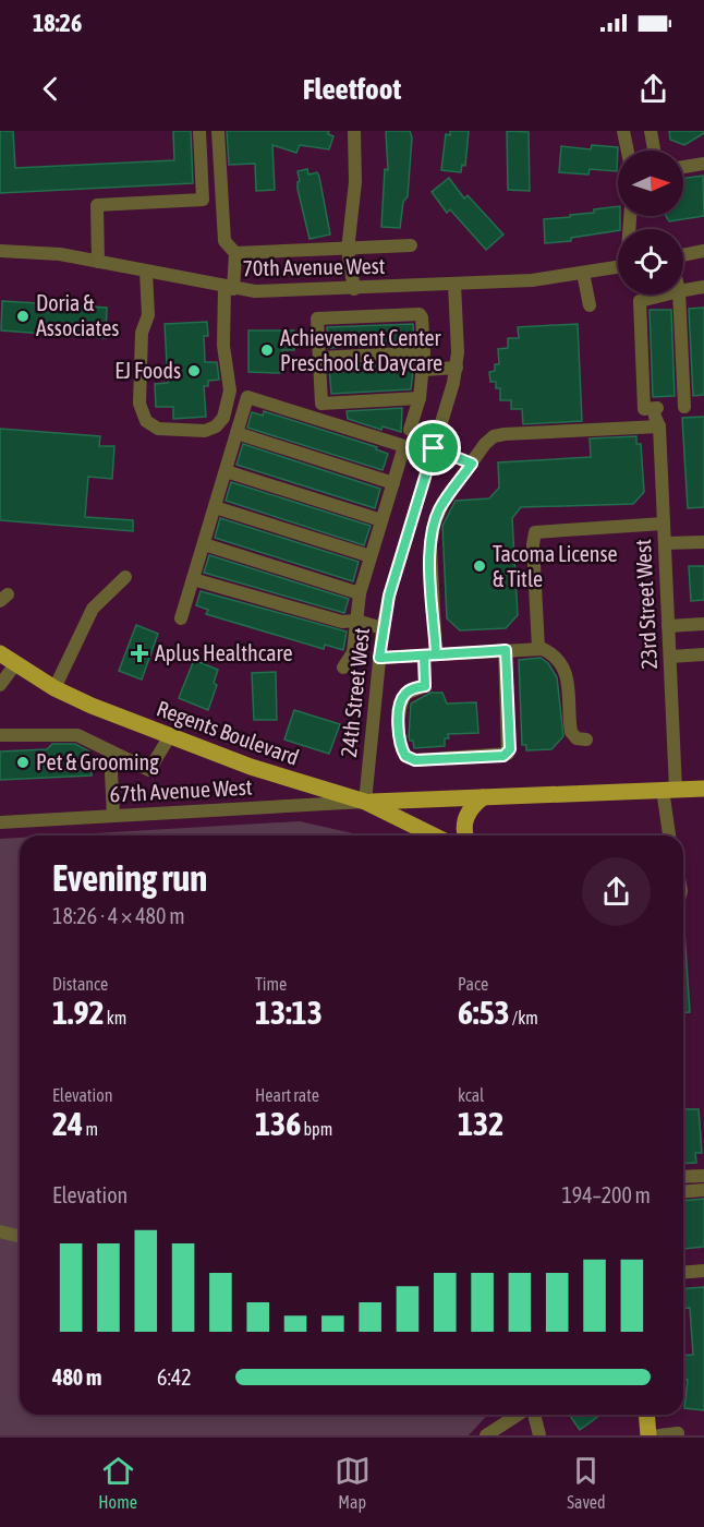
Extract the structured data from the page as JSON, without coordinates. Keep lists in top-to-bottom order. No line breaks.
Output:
{"streets":{"main road":["Regents Boulevard"],"street":["70th Avenue West","23rd Street West","24th Street West","67th Avenue West"]},"crossings":[["70th Avenue West","24th Street West"],["24th Street West","Regents Boulevard"],["24th Street West","67th Avenue West"],["Regents Boulevard","67th Avenue West"]],"places":{"other":["Doria & Associates","Achievement Center Preschool & Daycare","EJ Foods","Tacoma License & Title","Pet & Grooming"],"health":["Aplus Healthcare"]},"north":"right","page":{"status":"18:26","header":"Fleetfoot","heading":["Evening run","18:26 · 4 × 480 m"],"stats":[["Distance","1.92 km"],["Time","13:13"],["Pace","6:53 /km"],["Elevation","24 m"],["Heart rate","136 bpm"],["kcal","132"]],"chart":["Elevation","194–200 m"],"list":[{"name":"480 m","note":"6:42"}],"tabs":["Home","Map","Saved"]}}
